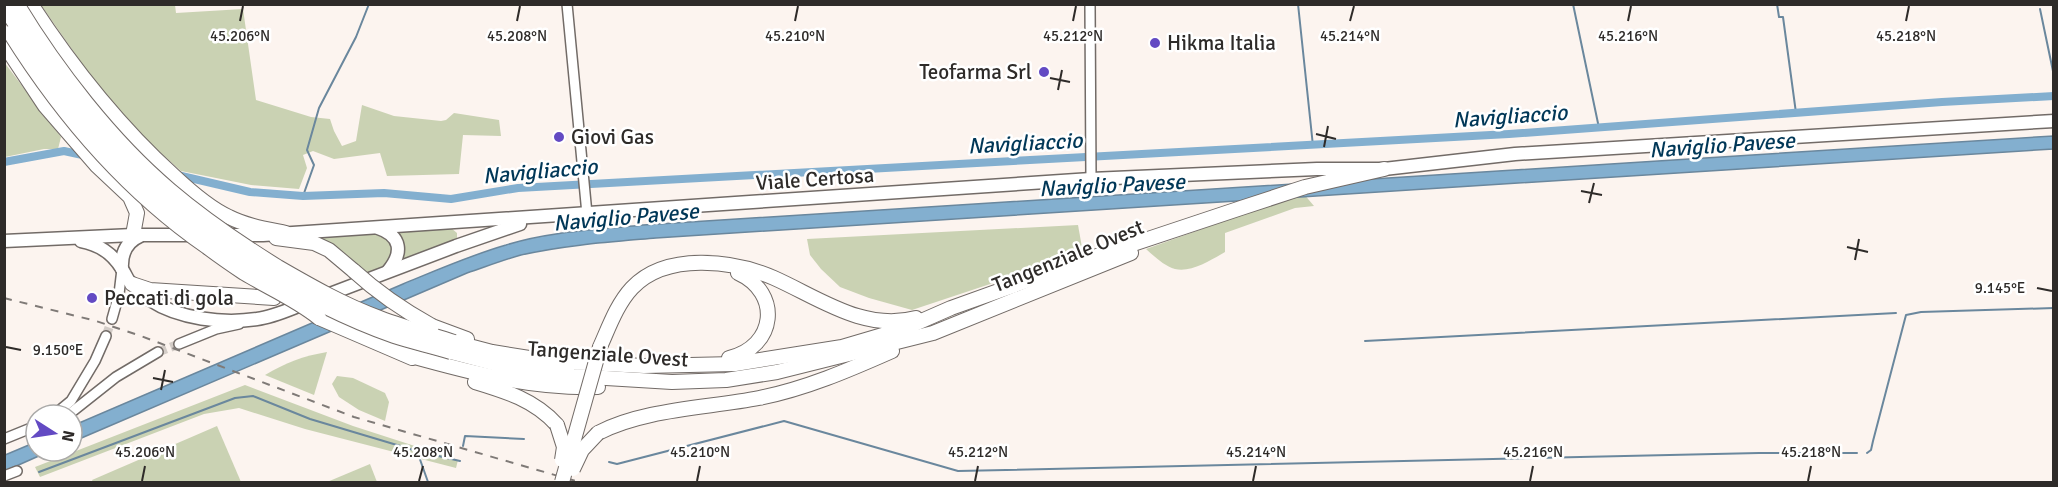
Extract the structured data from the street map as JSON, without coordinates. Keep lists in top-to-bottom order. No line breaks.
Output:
{"streets":{"highway":["Tangenziale Ovest"],"main road":["Viale Certosa"]},"crossings":[["Viale Certosa","Tangenziale Ovest"]],"water":["Navigliaccio","Naviglio Pavese"],"places":["Hikma Italia","Teofarma Srl","Giovi Gas","Peccati di gola"],"north":"right","coordinates":["45.206°N","45.208°N","45.210°N","45.212°N","45.214°N","45.216°N","45.218°N","9.145°E","9.150°E"]}
